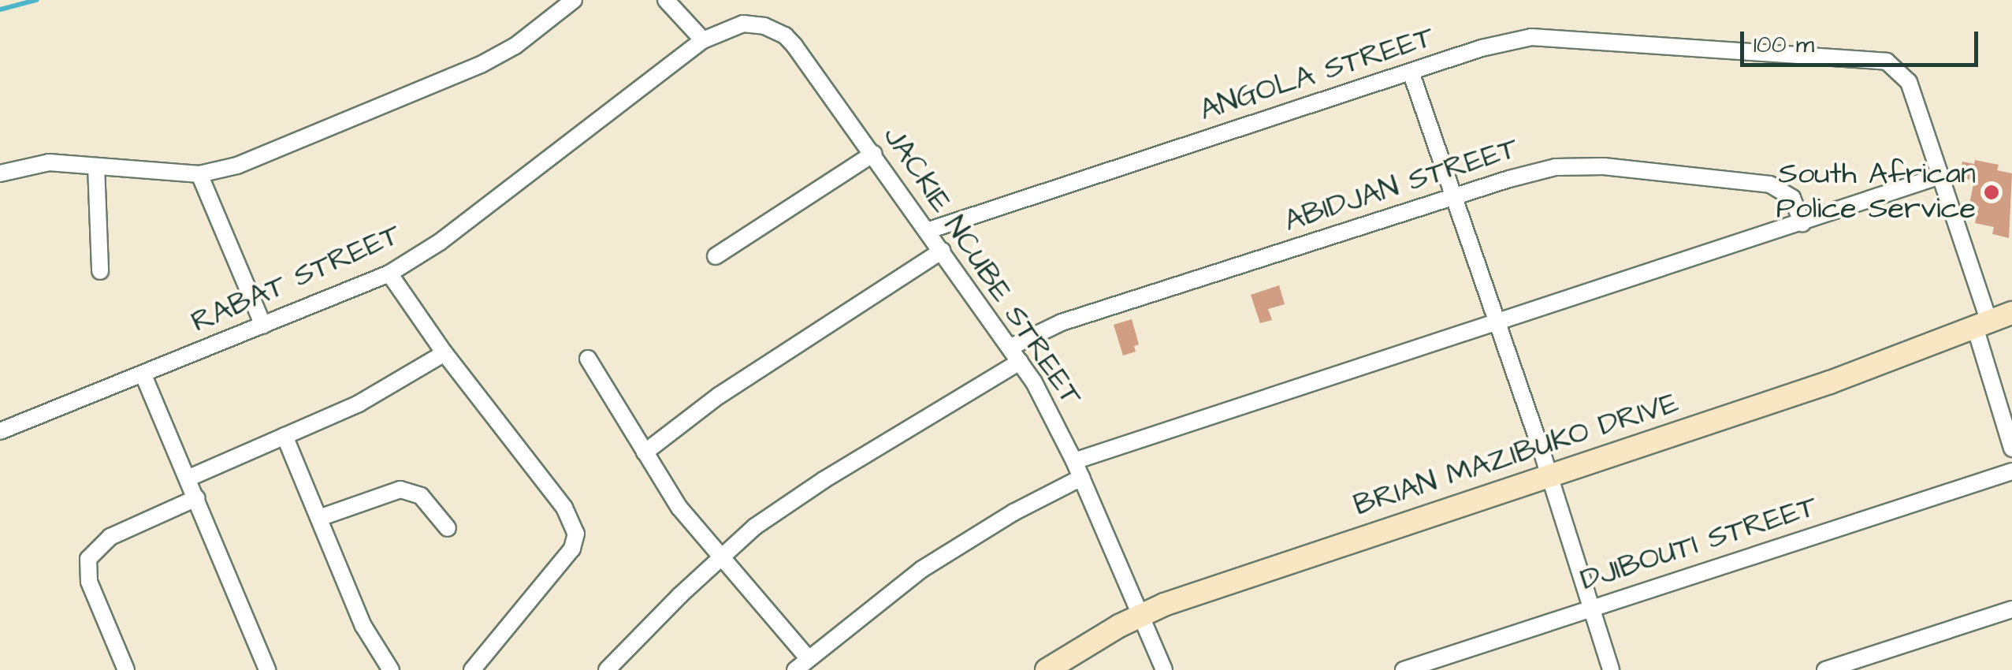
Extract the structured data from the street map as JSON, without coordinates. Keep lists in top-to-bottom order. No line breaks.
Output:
{"streets":{"street":["ANGOLA STREET","ABIDJAN STREET","JACKIE NCUBE STREET","RABAT STREET","BRIAN MAZIBUKO DRIVE","DJIBOUTI STREET"]},"crossings":[["ANGOLA STREET","JACKIE NCUBE STREET"],["ANGOLA STREET","BRIAN MAZIBUKO DRIVE"],["ABIDJAN STREET","JACKIE NCUBE STREET"],["JACKIE NCUBE STREET","RABAT STREET"],["JACKIE NCUBE STREET","BRIAN MAZIBUKO DRIVE"]],"places":["South African Police Service"],"scale_bar":"100 m"}
